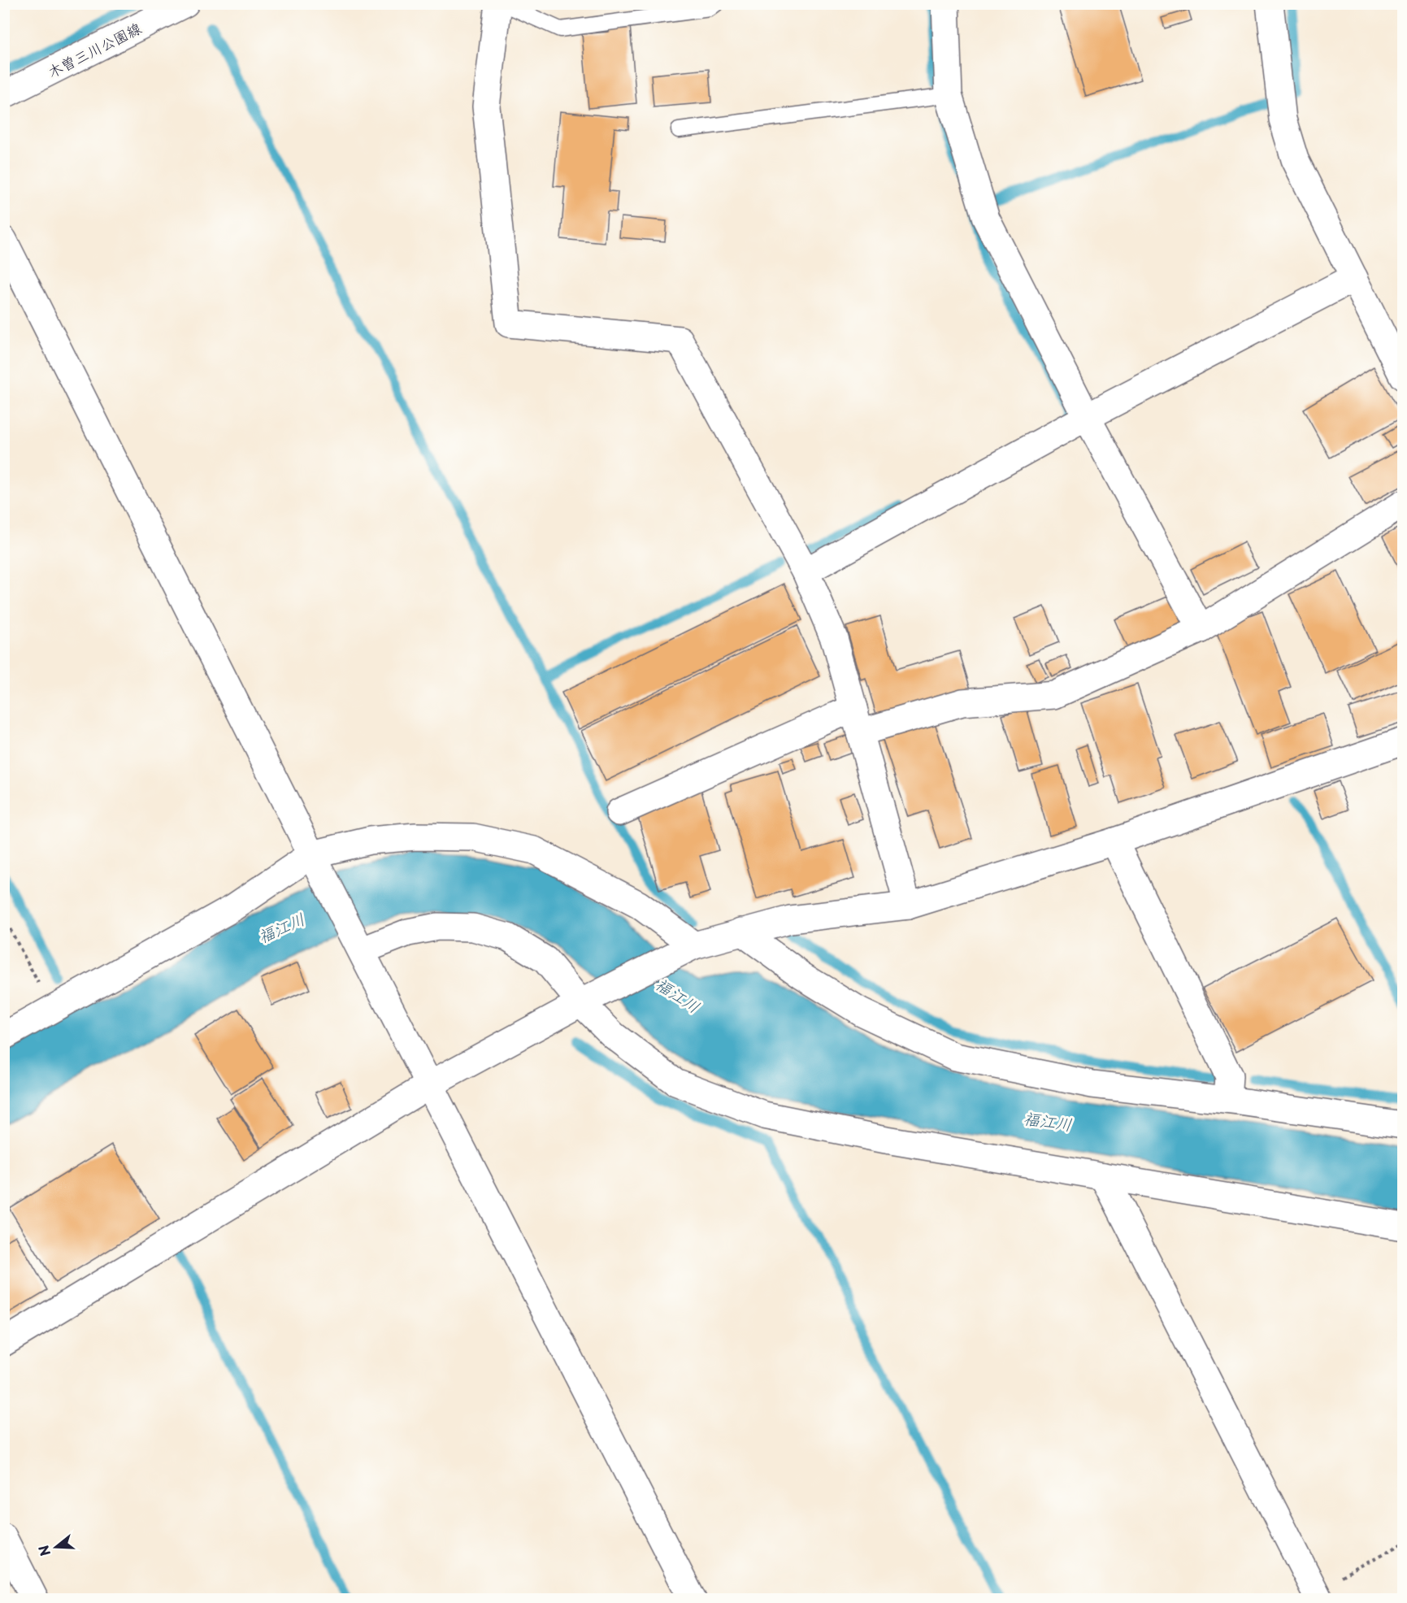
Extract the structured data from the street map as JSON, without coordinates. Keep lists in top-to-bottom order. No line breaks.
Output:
{"streets":{"street":["木曽三川公園線"]},"water":["福江川"],"north":"left"}
